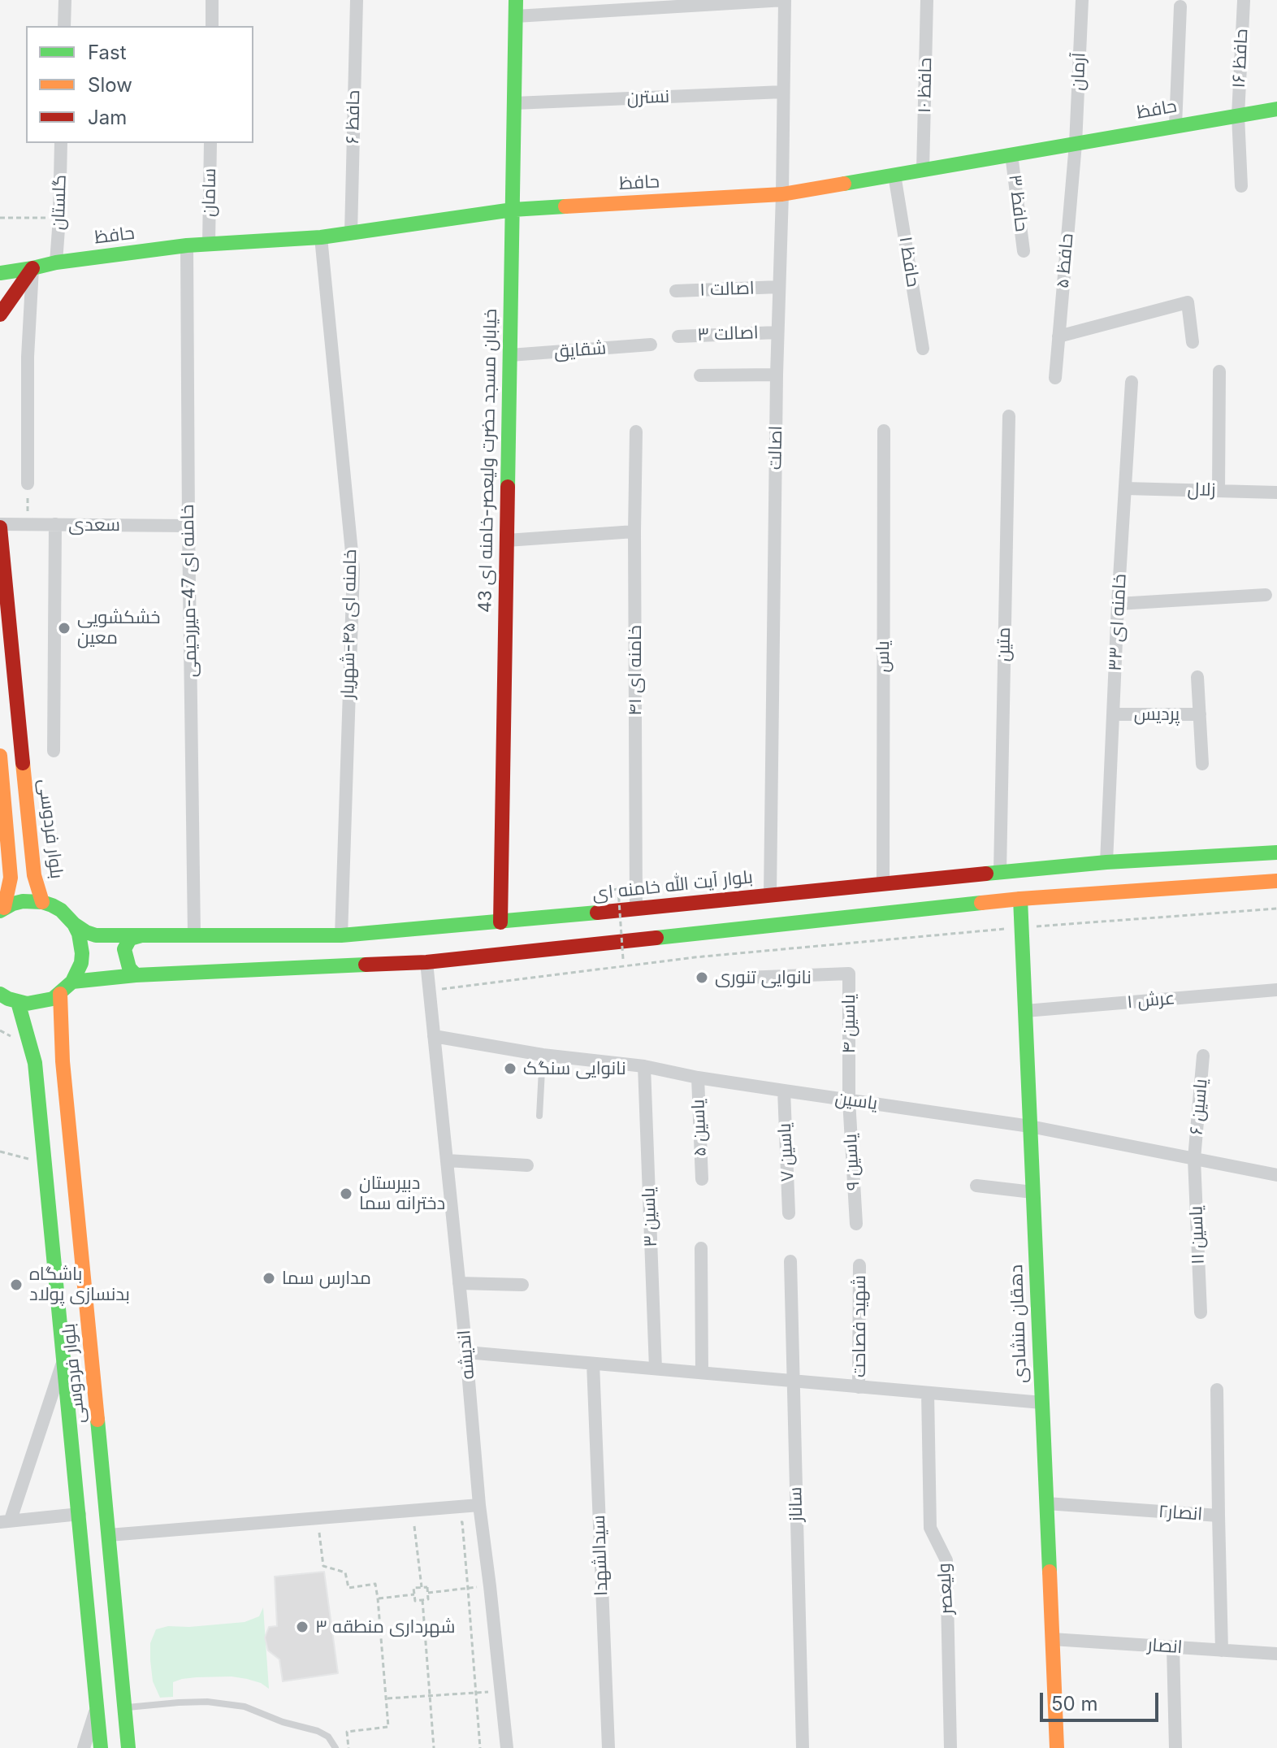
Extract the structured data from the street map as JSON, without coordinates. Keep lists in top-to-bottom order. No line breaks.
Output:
{"streets":{"main road":["حافظ","خیابان مسجد حضرت ولیعصر-خامنه ای 43","بلوار فردوسی","بلوار آیت الله خامنه ای","دهقان منشادی"],"street":["حافظ ۱۶","آرمان","حافظ ۱۰","نسترن","حافظ ۶","سامان","گلستان","حافظ ۳","حافظ ۵","حافظ ۱","اصالت ۱","اصالت ۳","شقایق","اصالت","زلال","سعدی","خامنه ای 47-میررحیمی","خامنه ای ۳۳","خامنه ای ۴۵-شهریار","متین","یاس","خامنه ای ۴۱","پردیس","عرش ۱","یاسین ۴","یاسین","یاسین ۶","یاسین ۵","یاسین ۷","یاسین ۹","یاسین ۳","یاسین ۱۱","شهید فصاحت","اندیشه","ساناز","انصار۲","سیدالشهدا","ولیعصر","انصار"]},"crossings":[["حافظ ۱۶","حافظ"],["آرمان","حافظ"],["آرمان","حافظ ۵"],["حافظ ۱۰","حافظ"],["نسترن","اصالت"],["نسترن","خیابان مسجد حضرت ولیعصر-خامنه ای 43"],["حافظ","حافظ ۶"],["حافظ","سامان"],["حافظ","گلستان"],["حافظ","حافظ ۳"],["حافظ","حافظ ۵"],["حافظ","حافظ ۱"],["حافظ","اصالت"],["حافظ","خیابان مسجد حضرت ولیعصر-خامنه ای 43"],["حافظ","خامنه ای 47-میررحیمی"],["حافظ","خامنه ای ۴۵-شهریار"],["اصالت ۱","اصالت"],["اصالت ۳","اصالت"],["شقایق","خیابان مسجد حضرت ولیعصر-خامنه ای 43"],["اصالت","بلوار آیت الله خامنه ای"],["خیابان مسجد حضرت ولیعصر-خامنه ای 43","بلوار آیت الله خامنه ای"],["زلال","خامنه ای ۳۳"],["سعدی","خامنه ای 47-میررحیمی"],["سعدی","بلوار فردوسی"],["خامنه ای 47-میررحیمی","بلوار آیت الله خامنه ای"],["خامنه ای ۳۳","پردیس"],["خامنه ای ۳۳","بلوار آیت الله خامنه ای"],["خامنه ای ۴۵-شهریار","بلوار آیت الله خامنه ای"],["متین","بلوار آیت الله خامنه ای"],["یاس","بلوار آیت الله خامنه ای"],["خامنه ای ۴۱","بلوار آیت الله خامنه ای"],["بلوار فردوسی","بلوار آیت الله خامنه ای"],["عرش ۱","دهقان منشادی"],["یاسین ۴","یاسین"],["یاسین ۴","یاسین ۹"],["یاسین","یاسین ۶"],["یاسین","یاسین ۵"],["یاسین","یاسین ۷"],["یاسین","یاسین ۹"],["یاسین","یاسین ۳"],["یاسین","یاسین ۱۱"],["یاسین","دهقان منشادی"],["یاسین","اندیشه"],["یاسین ۶","یاسین ۱۱"],["دهقان منشادی","انصار۲"],["دهقان منشادی","انصار"],["انصار۲","انصار"]],"places":["خشکشویی معین","نانوایی تنوری","نانوایی سنگک","دبیرستان دخترانه سما","مدارس سما","باشگاه بدنسازی پولاد","شهرداری منطقه ۳"],"legend":["Fast","Slow","Jam"],"scale_bar":"50 m"}
